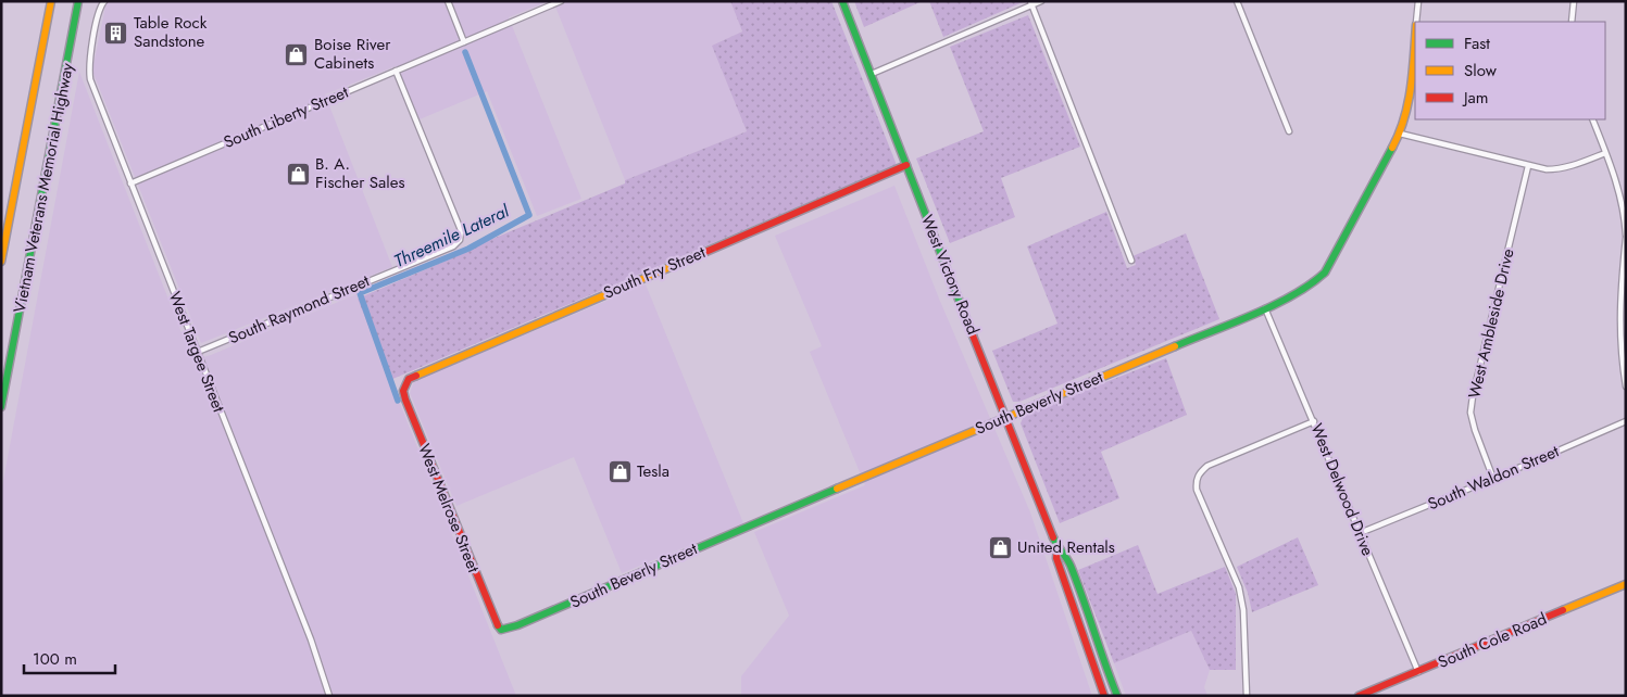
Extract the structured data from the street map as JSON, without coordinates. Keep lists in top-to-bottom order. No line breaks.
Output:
{"streets":{"main road":["Vietnam Veterans Memorial Highway","South Fry Street","West Victory Road","South Beverly Street","West Melrose Street","South Cole Road"],"street":["South Liberty Street","South Raymond Street","West Ambleside Drive","West Targee Street","South Waldon Street","West Delwood Drive"]},"crossings":[["South Liberty Street","South Raymond Street"],["South Liberty Street","West Targee Street"],["South Fry Street","West Victory Road"],["South Fry Street","West Melrose Street"],["West Victory Road","South Beverly Street"],["South Raymond Street","West Targee Street"],["West Ambleside Drive","South Waldon Street"],["South Beverly Street","West Delwood Drive"],["South Beverly Street","West Melrose Street"],["South Waldon Street","West Delwood Drive"],["West Delwood Drive","South Cole Road"]],"water":["Threemile Lateral"],"places":{"building":["Table Rock Sandstone"],"shop":["Boise River Cabinets","B. A. Fischer Sales","Tesla","United Rentals"]},"legend":["Fast","Slow","Jam"],"scale_bar":"100 m"}
